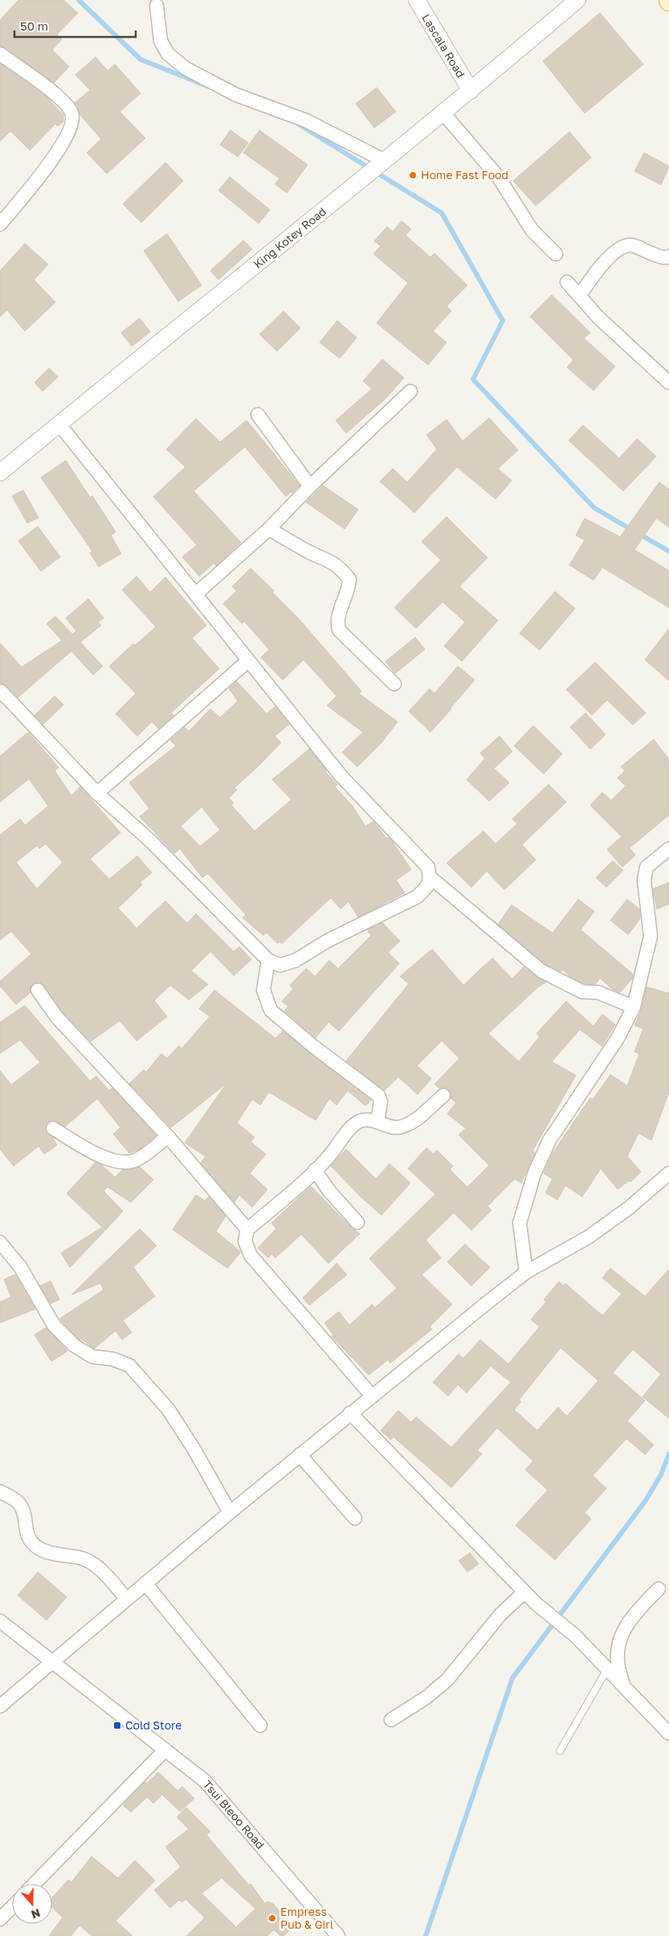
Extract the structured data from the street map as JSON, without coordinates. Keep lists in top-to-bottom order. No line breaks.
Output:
{"streets":{"street":["Lascala Road","King Kotey Road","Tsui Bleoo Road"]},"crossings":[["Lascala Road","King Kotey Road"]],"places":{"other":["Home Fast Food","Empress Pub & Girl"],"transit":["Cold Store"]},"scale_bar":"50 m","north":"bottom"}
